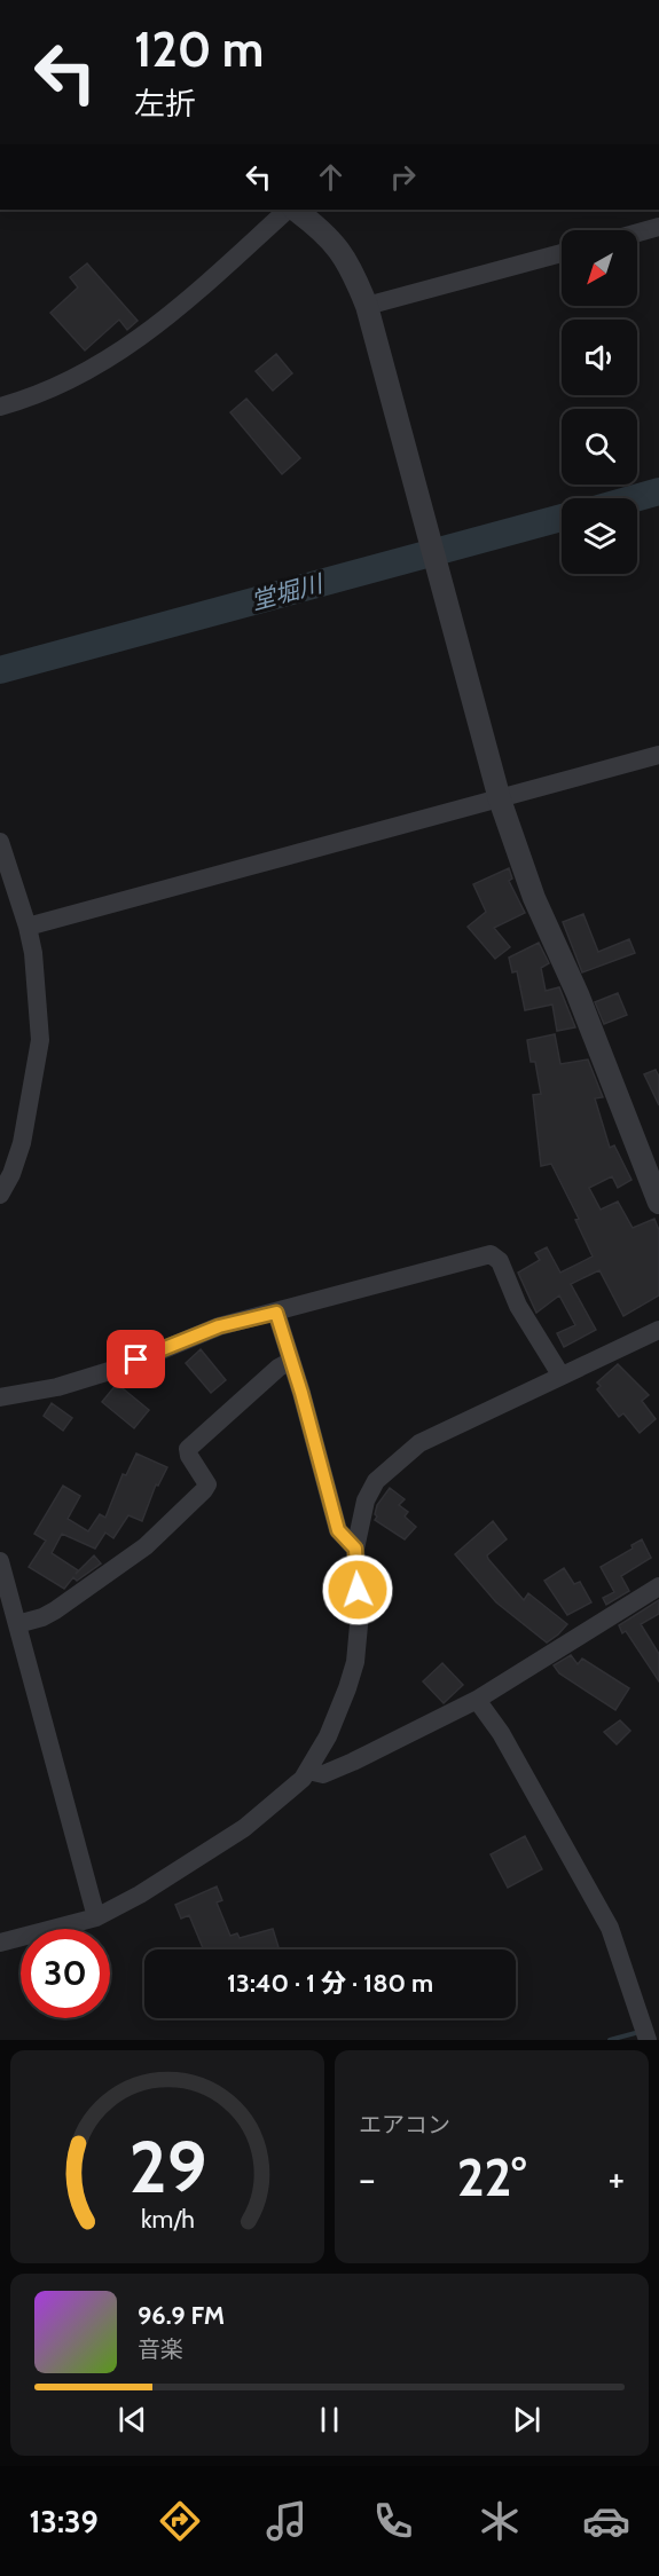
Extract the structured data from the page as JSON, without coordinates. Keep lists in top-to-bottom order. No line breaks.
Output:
{"water":["堂堀川"],"north":"bottom left","page":{"turn":["120 m","左折"],"limit":"30","trip":"13:40 · 1 分 · 180 m","tile":"エアコン","heat":["−","22°","+"],"song":["96.9 FM","音楽"],"tabs":"13:39","gauge":["29","km/h"]}}
